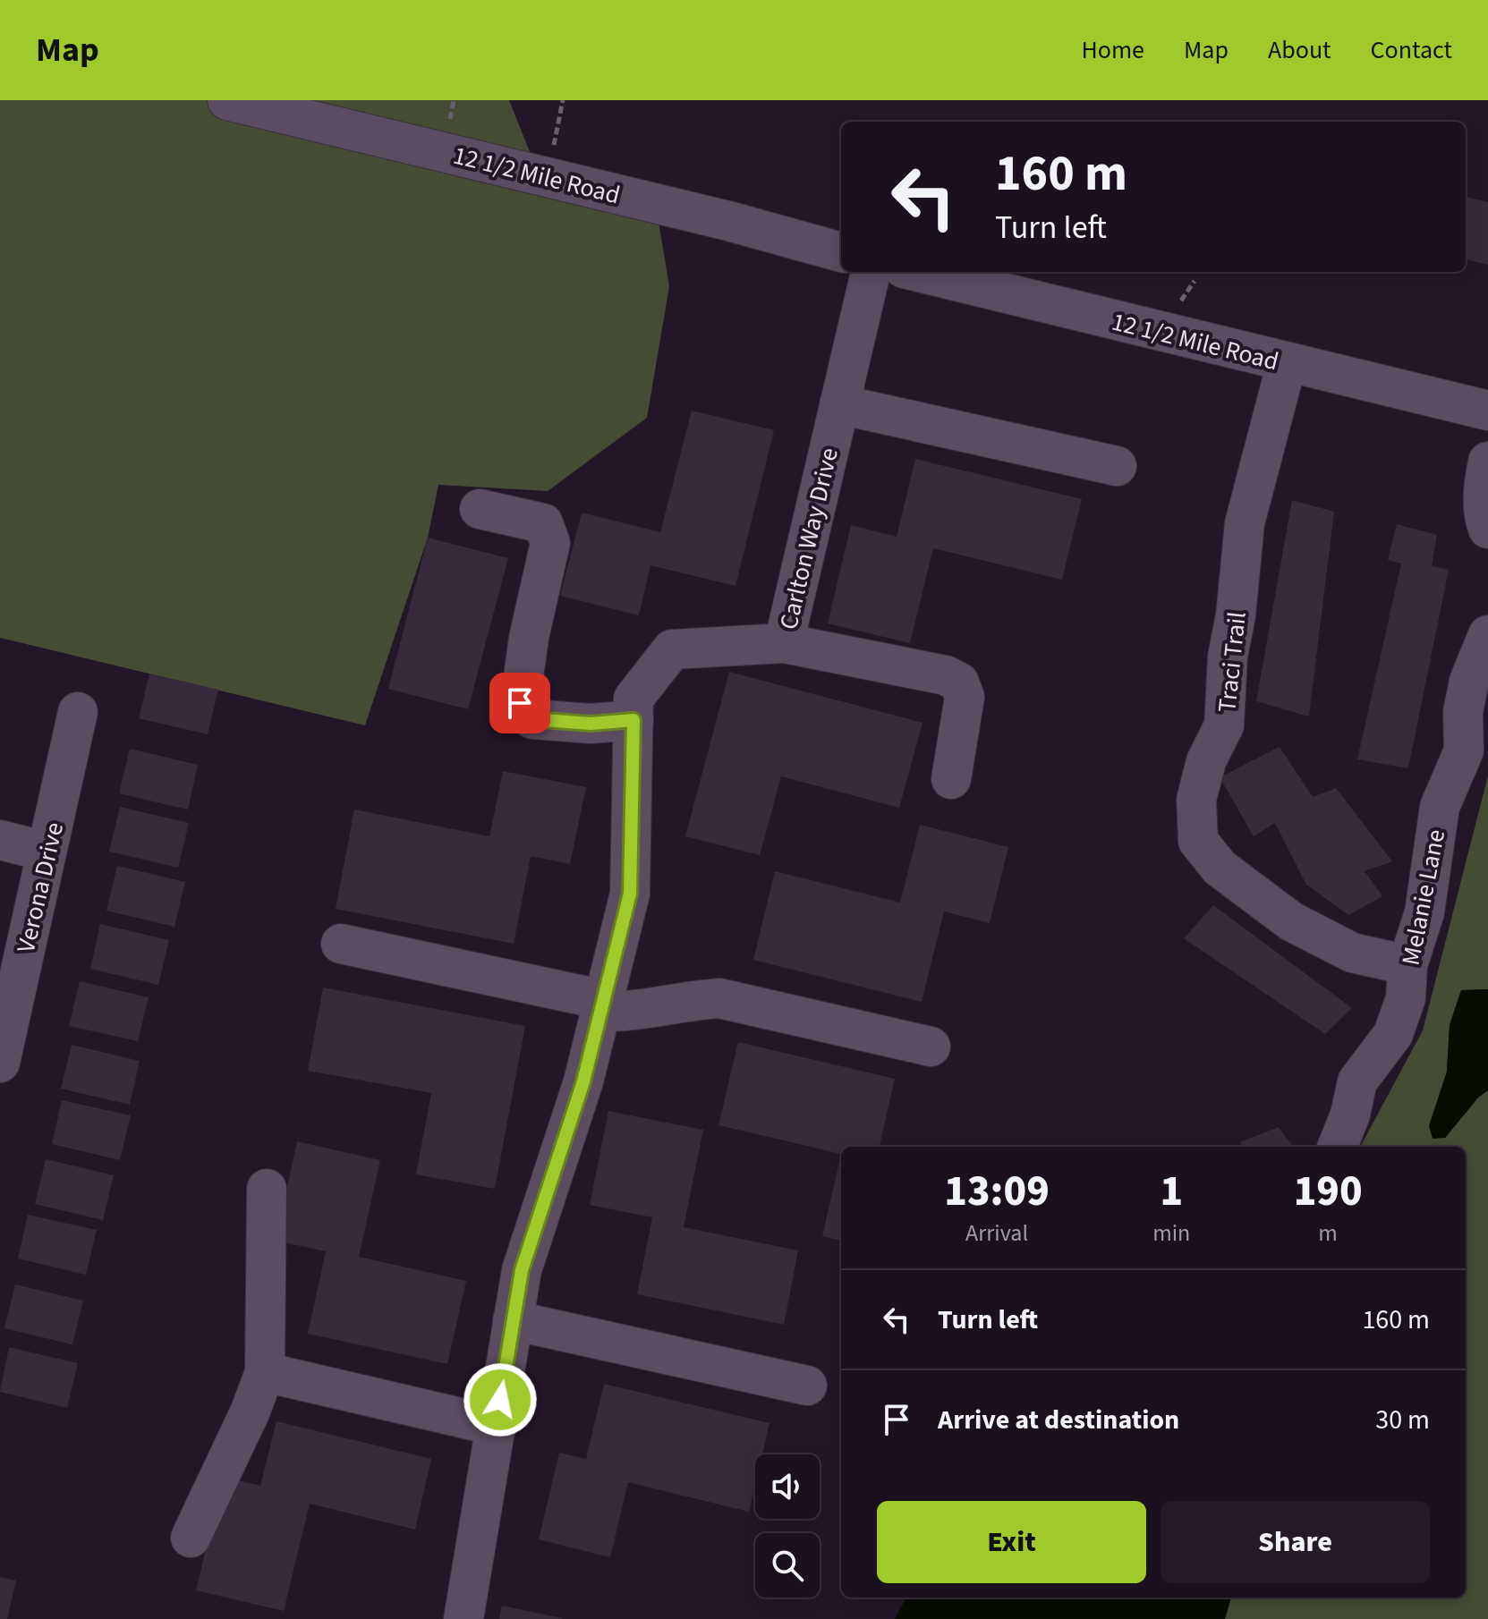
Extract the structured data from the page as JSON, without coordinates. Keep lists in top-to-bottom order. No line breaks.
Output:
{"streets":{"street":["12 1/2 Mile Road","Carlton Way Drive","Traci Trail","Verona Drive","Melanie Lane"]},"crossings":[["12 1/2 Mile Road","Traci Trail"],["Traci Trail","Melanie Lane"]],"page":{"header":"Map","nav":["Home","Map","About","Contact"],"turn":["160 m","Turn left"],"eta":["13:09","Arrival","1","min","190","m"],"list":[{"name":"Turn left","value":"160 m"},{"name":"Arrive at destination","value":"30 m"}],"buttons":["Exit","Share"]}}
